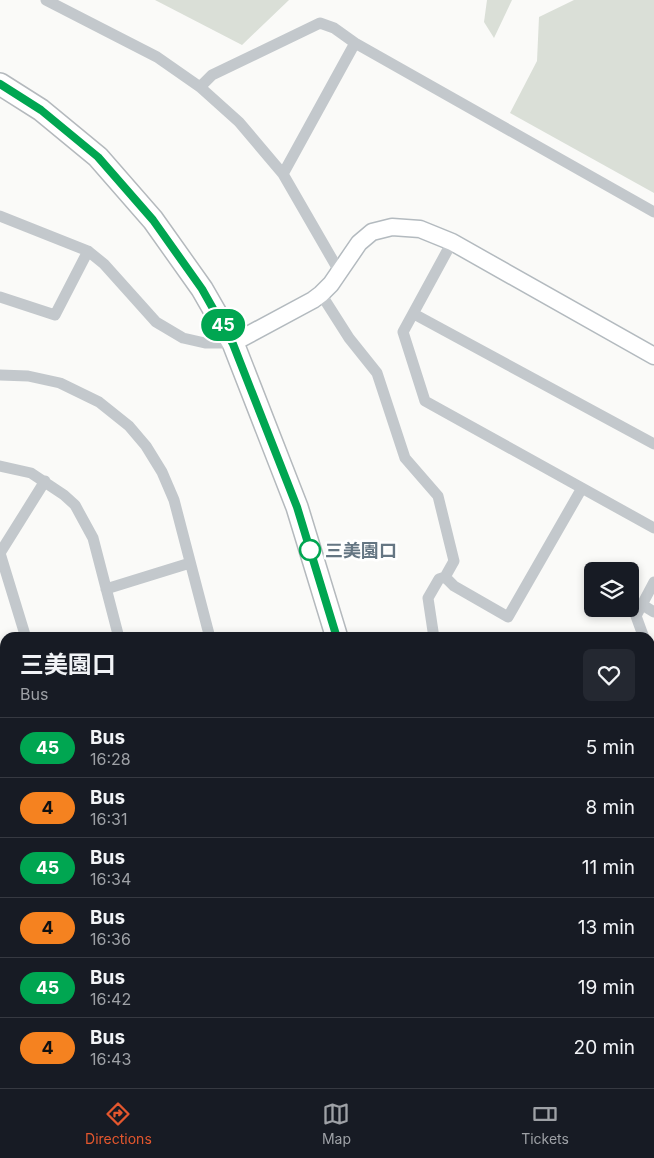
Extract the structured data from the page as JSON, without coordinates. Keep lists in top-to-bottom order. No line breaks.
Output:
{"places":["三美園口"],"lines":["bus line 45"],"page":{"on_map":"45","heading":["三美園口","Bus"],"list":[{"mark":"45","name":"Bus","note":"16:28","value":"5 min"},{"mark":"4","name":"Bus","note":"16:31","value":"8 min"},{"mark":"45","name":"Bus","note":"16:34","value":"11 min"},{"mark":"4","name":"Bus","note":"16:36","value":"13 min"},{"mark":"45","name":"Bus","note":"16:42","value":"19 min"},{"mark":"4","name":"Bus","note":"16:43","value":"20 min"}],"tabs":["Directions","Map","Tickets"]}}
